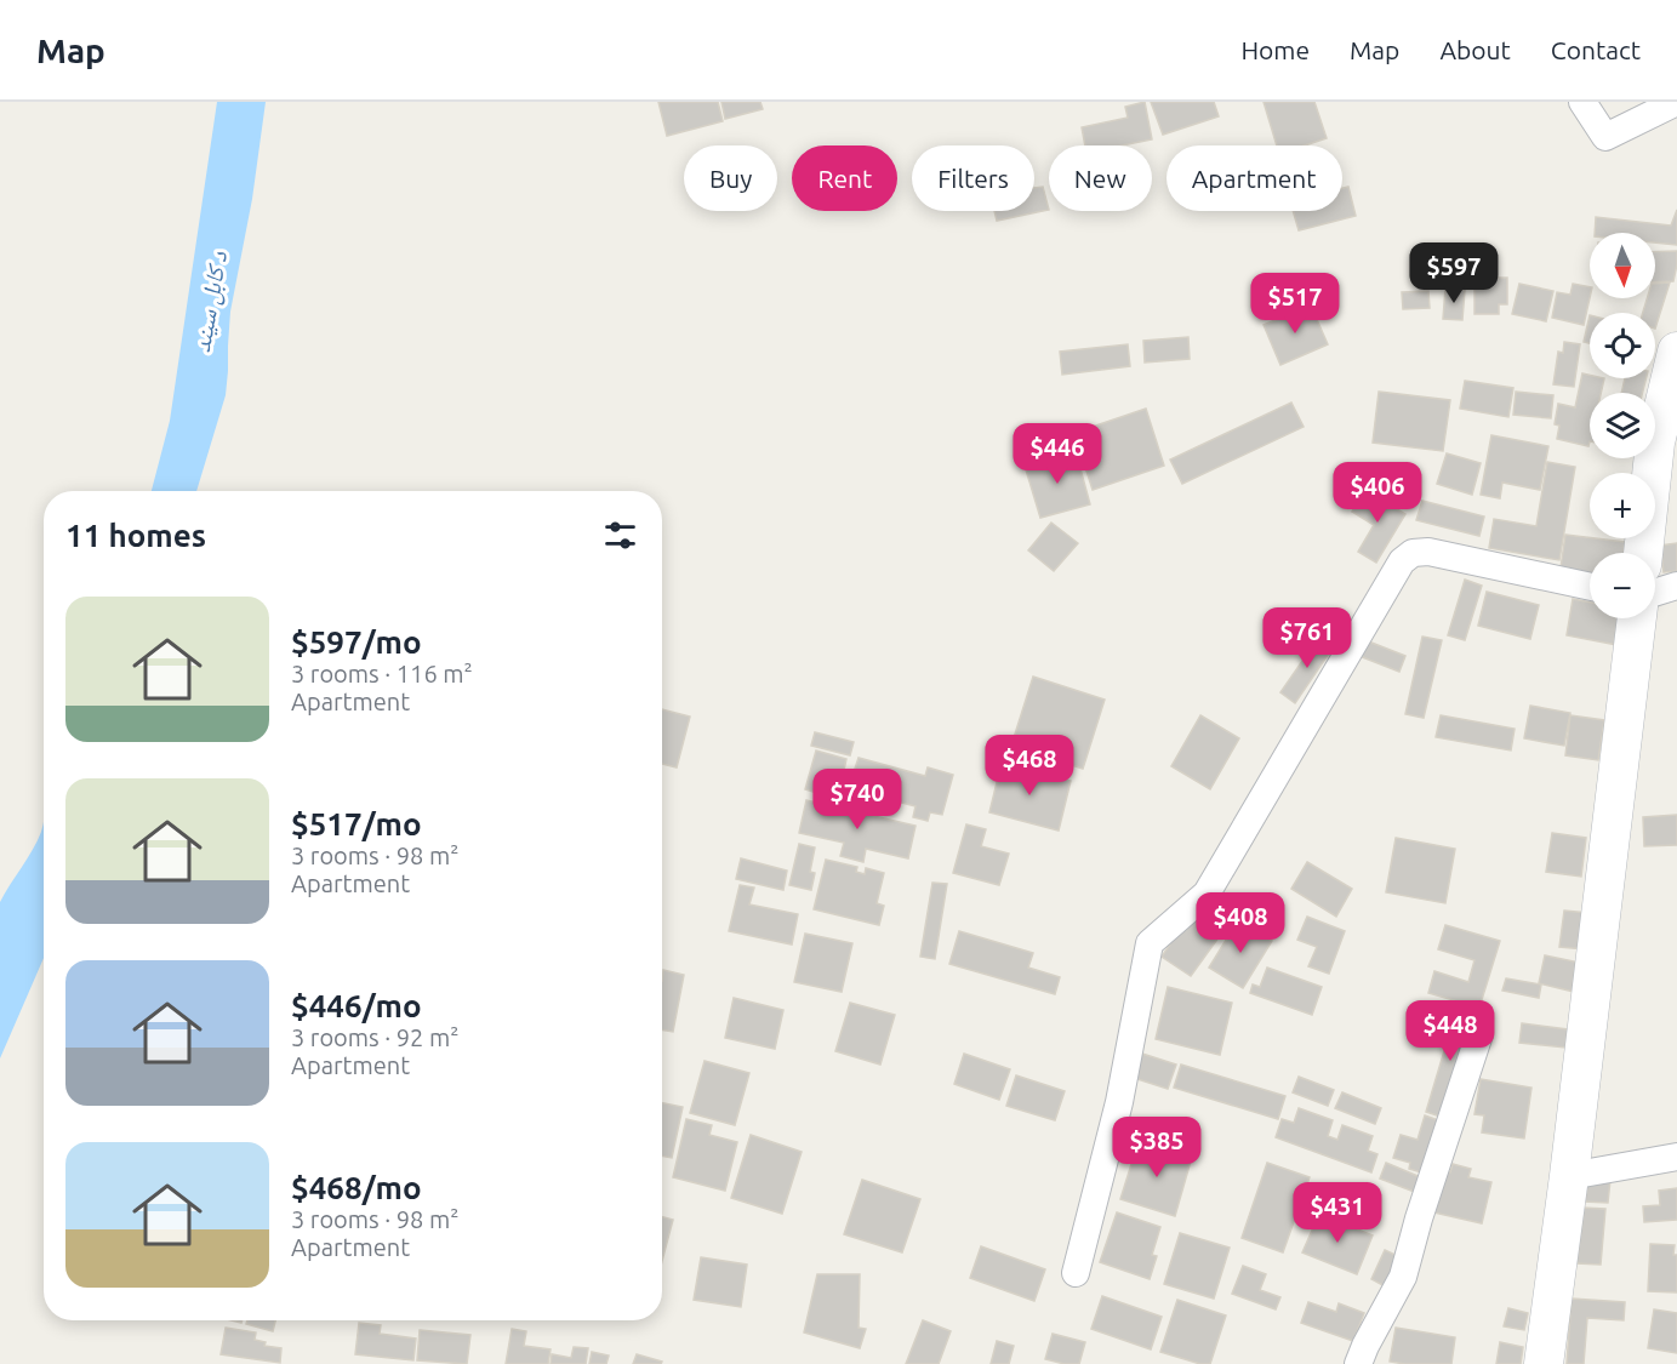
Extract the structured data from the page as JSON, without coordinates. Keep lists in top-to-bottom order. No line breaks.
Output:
{"water":["د کابل سيند"],"north":"bottom","page":{"header":"Map","nav":["Home","Map","About","Contact"],"chip":["Buy","Rent","Filters","New","Apartment"],"map_buttons":["+","−"],"price":["$597","$517","$446","$406","$761","$468","$740","$408","$448","$385","$431"],"heading":"11 homes","list":[{"name":"$597/mo","note":"3 rooms · 116 m² · Apartment"},{"name":"$517/mo","note":"3 rooms · 98 m² · Apartment"},{"name":"$446/mo","note":"3 rooms · 92 m² · Apartment"},{"name":"$468/mo","note":"3 rooms · 98 m² · Apartment"}]}}
